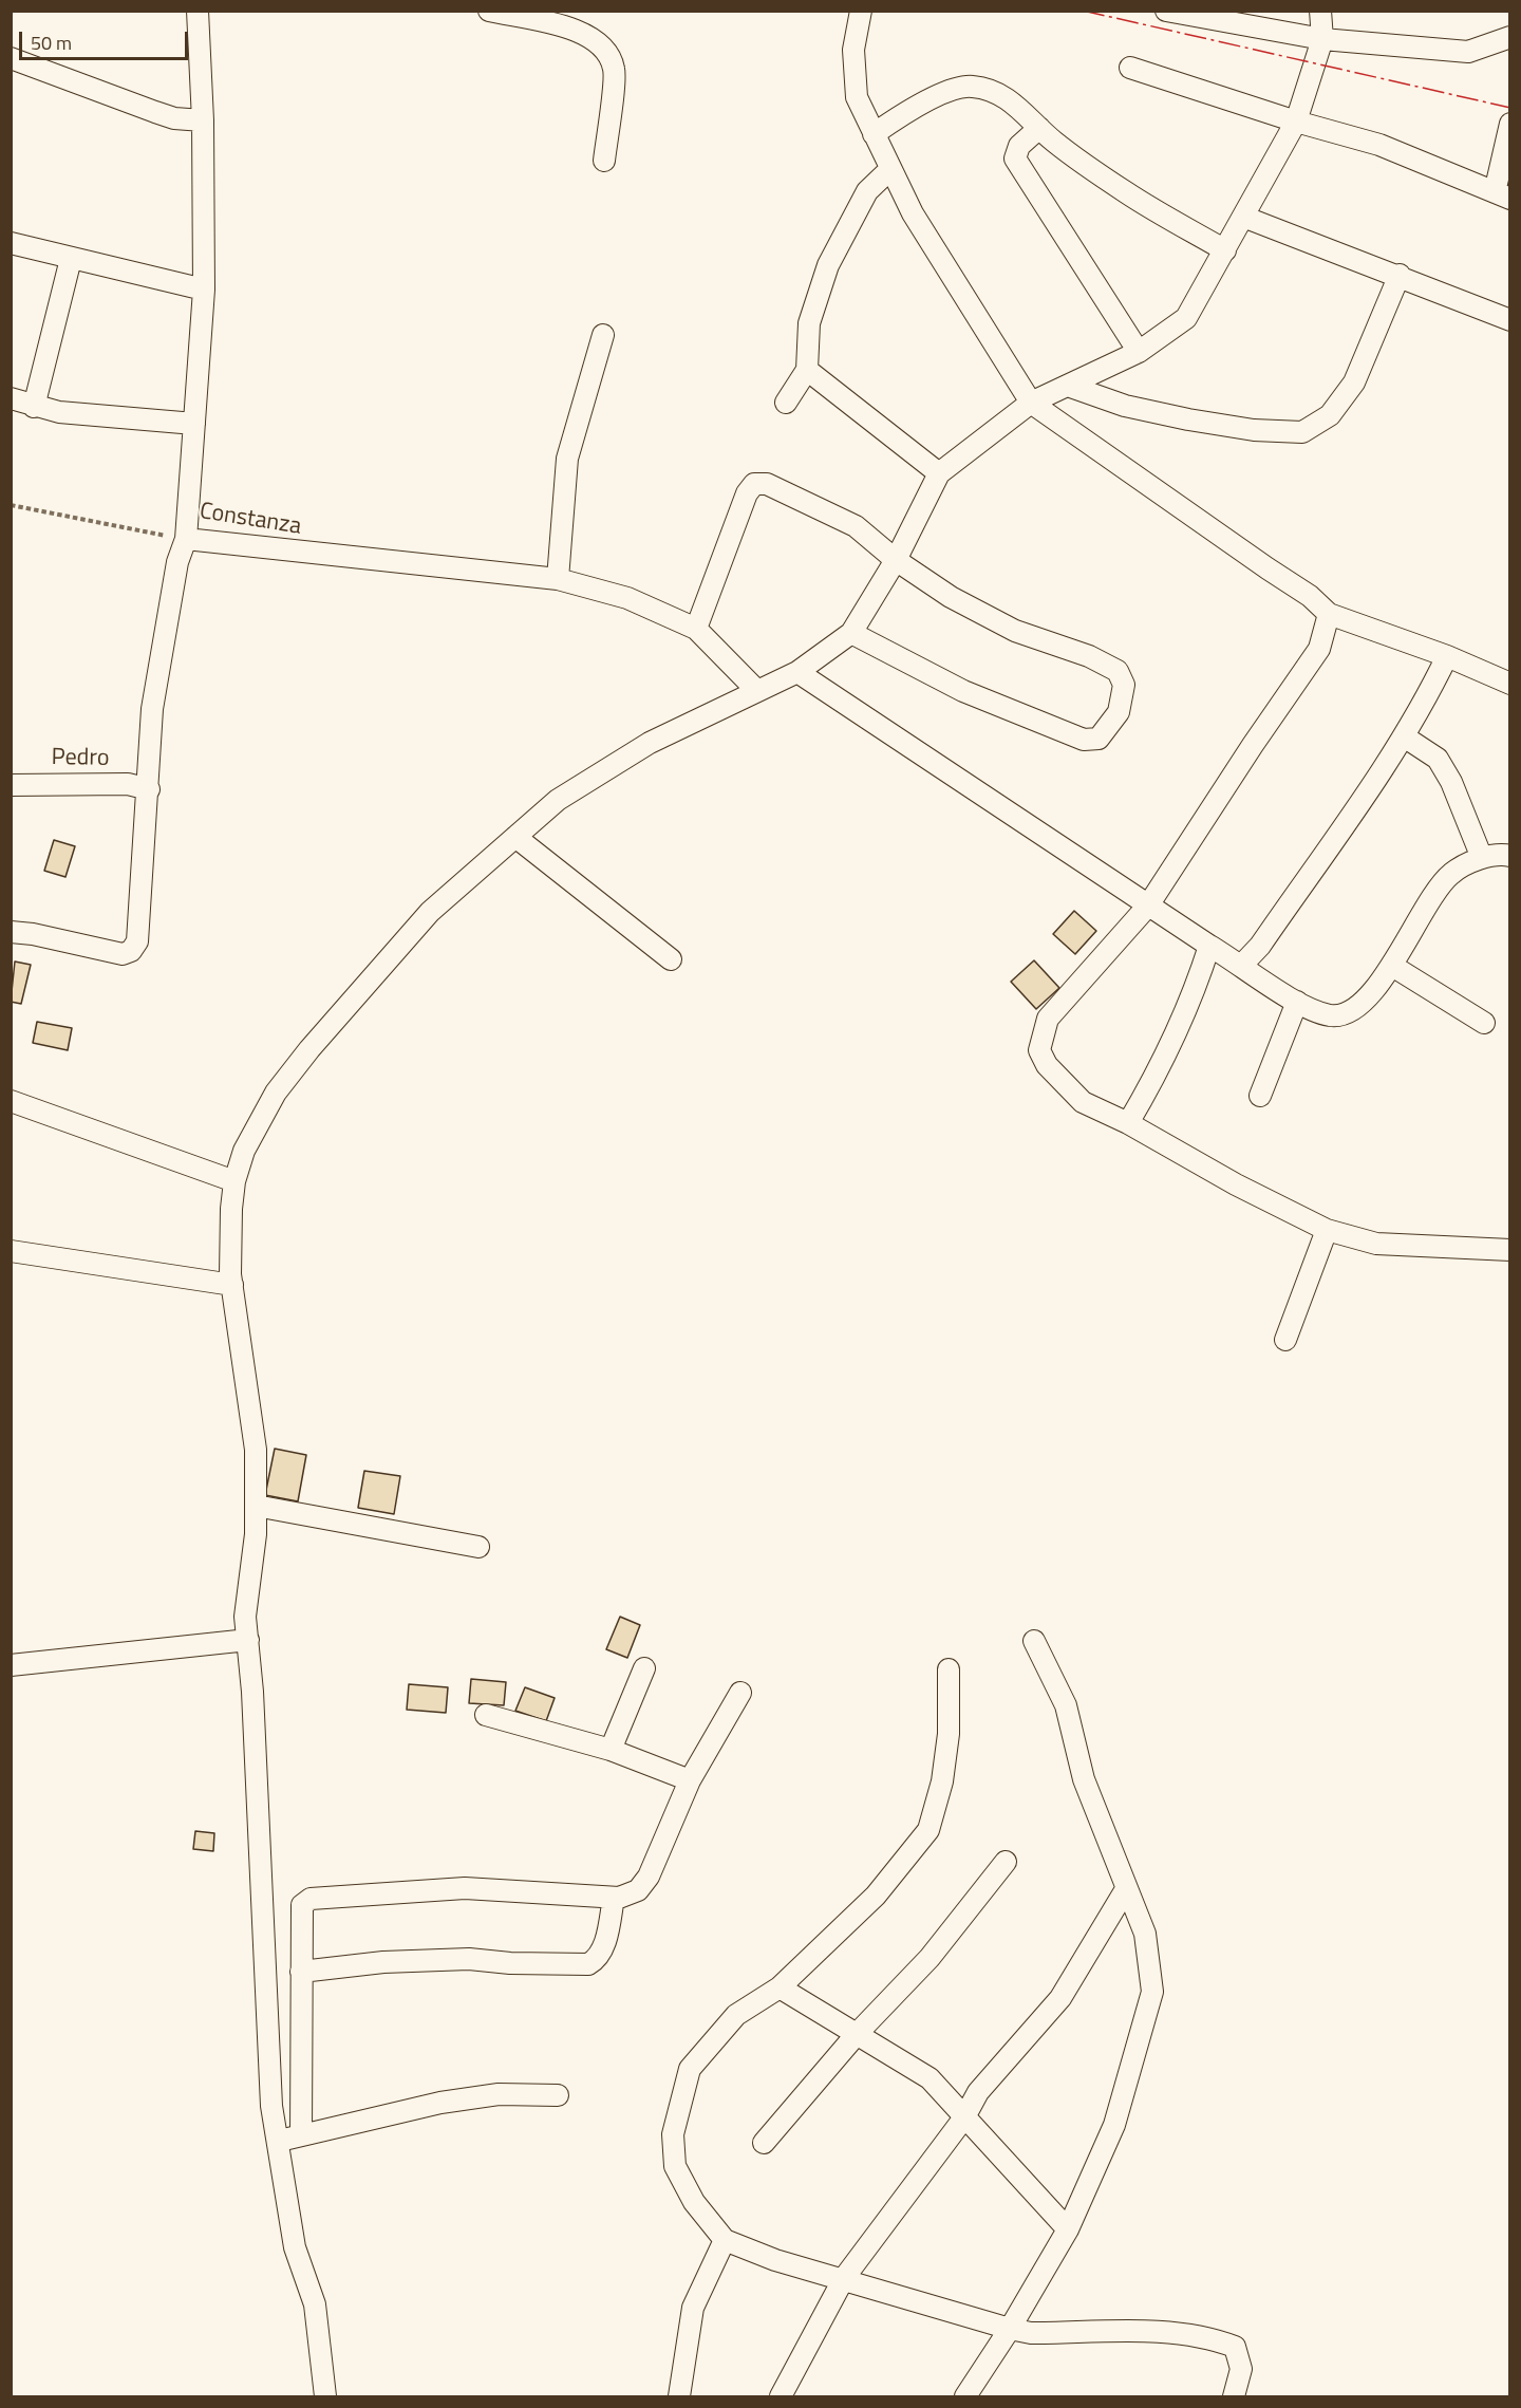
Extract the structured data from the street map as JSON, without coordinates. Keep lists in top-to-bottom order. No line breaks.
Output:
{"streets":{"street":["Constanza","Pedro"]},"scale_bar":"50 m"}
